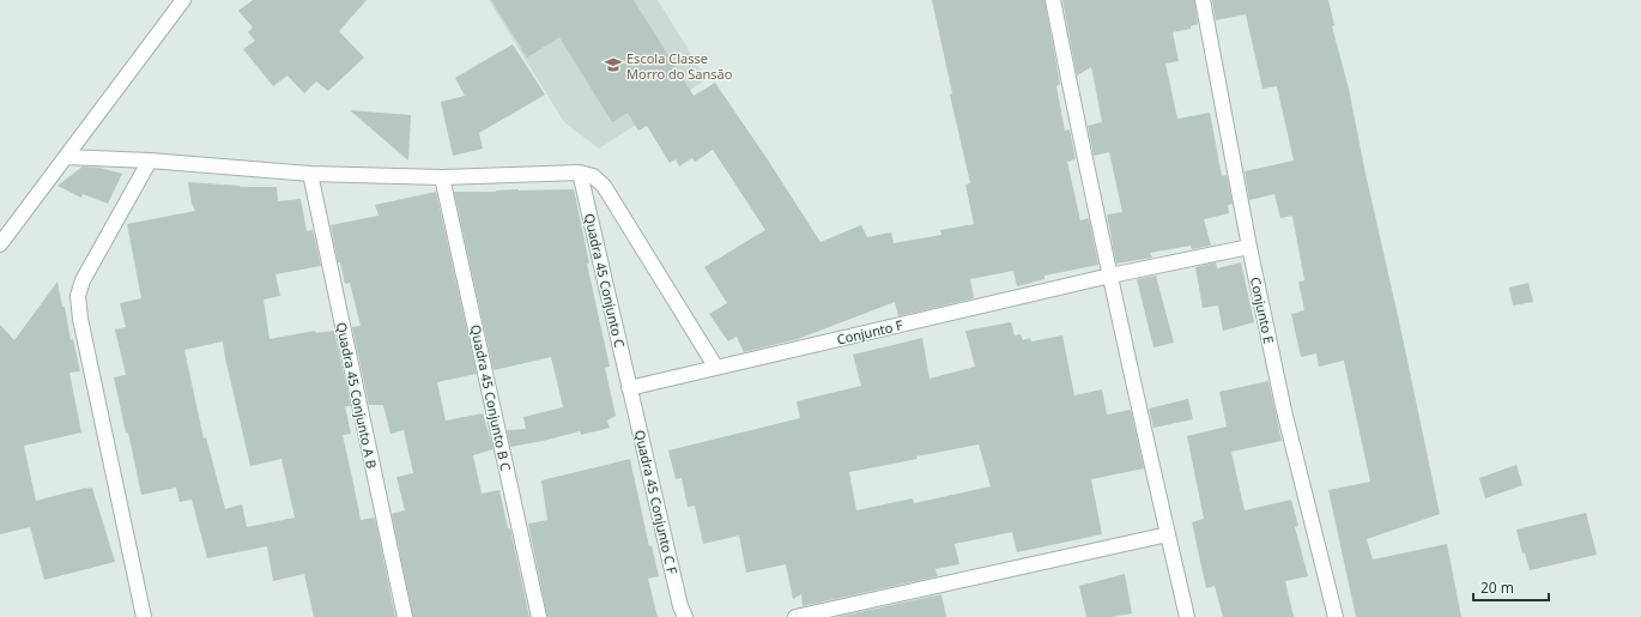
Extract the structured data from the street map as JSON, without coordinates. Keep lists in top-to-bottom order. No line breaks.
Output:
{"streets":{"street":["Quadra 45 Conjunto C","Conjunto E","Conjunto F","Quadra 45 Conjunto A B","Quadra 45 Conjunto B C","Quadra 45 Conjunto C F"]},"crossings":[["Quadra 45 Conjunto C","Conjunto F"],["Quadra 45 Conjunto C","Quadra 45 Conjunto C F"],["Conjunto E","Conjunto F"],["Conjunto F","Quadra 45 Conjunto C F"]],"places":{"school or university":["Escola Classe Morro do Sansão"]},"scale_bar":"20 m"}
